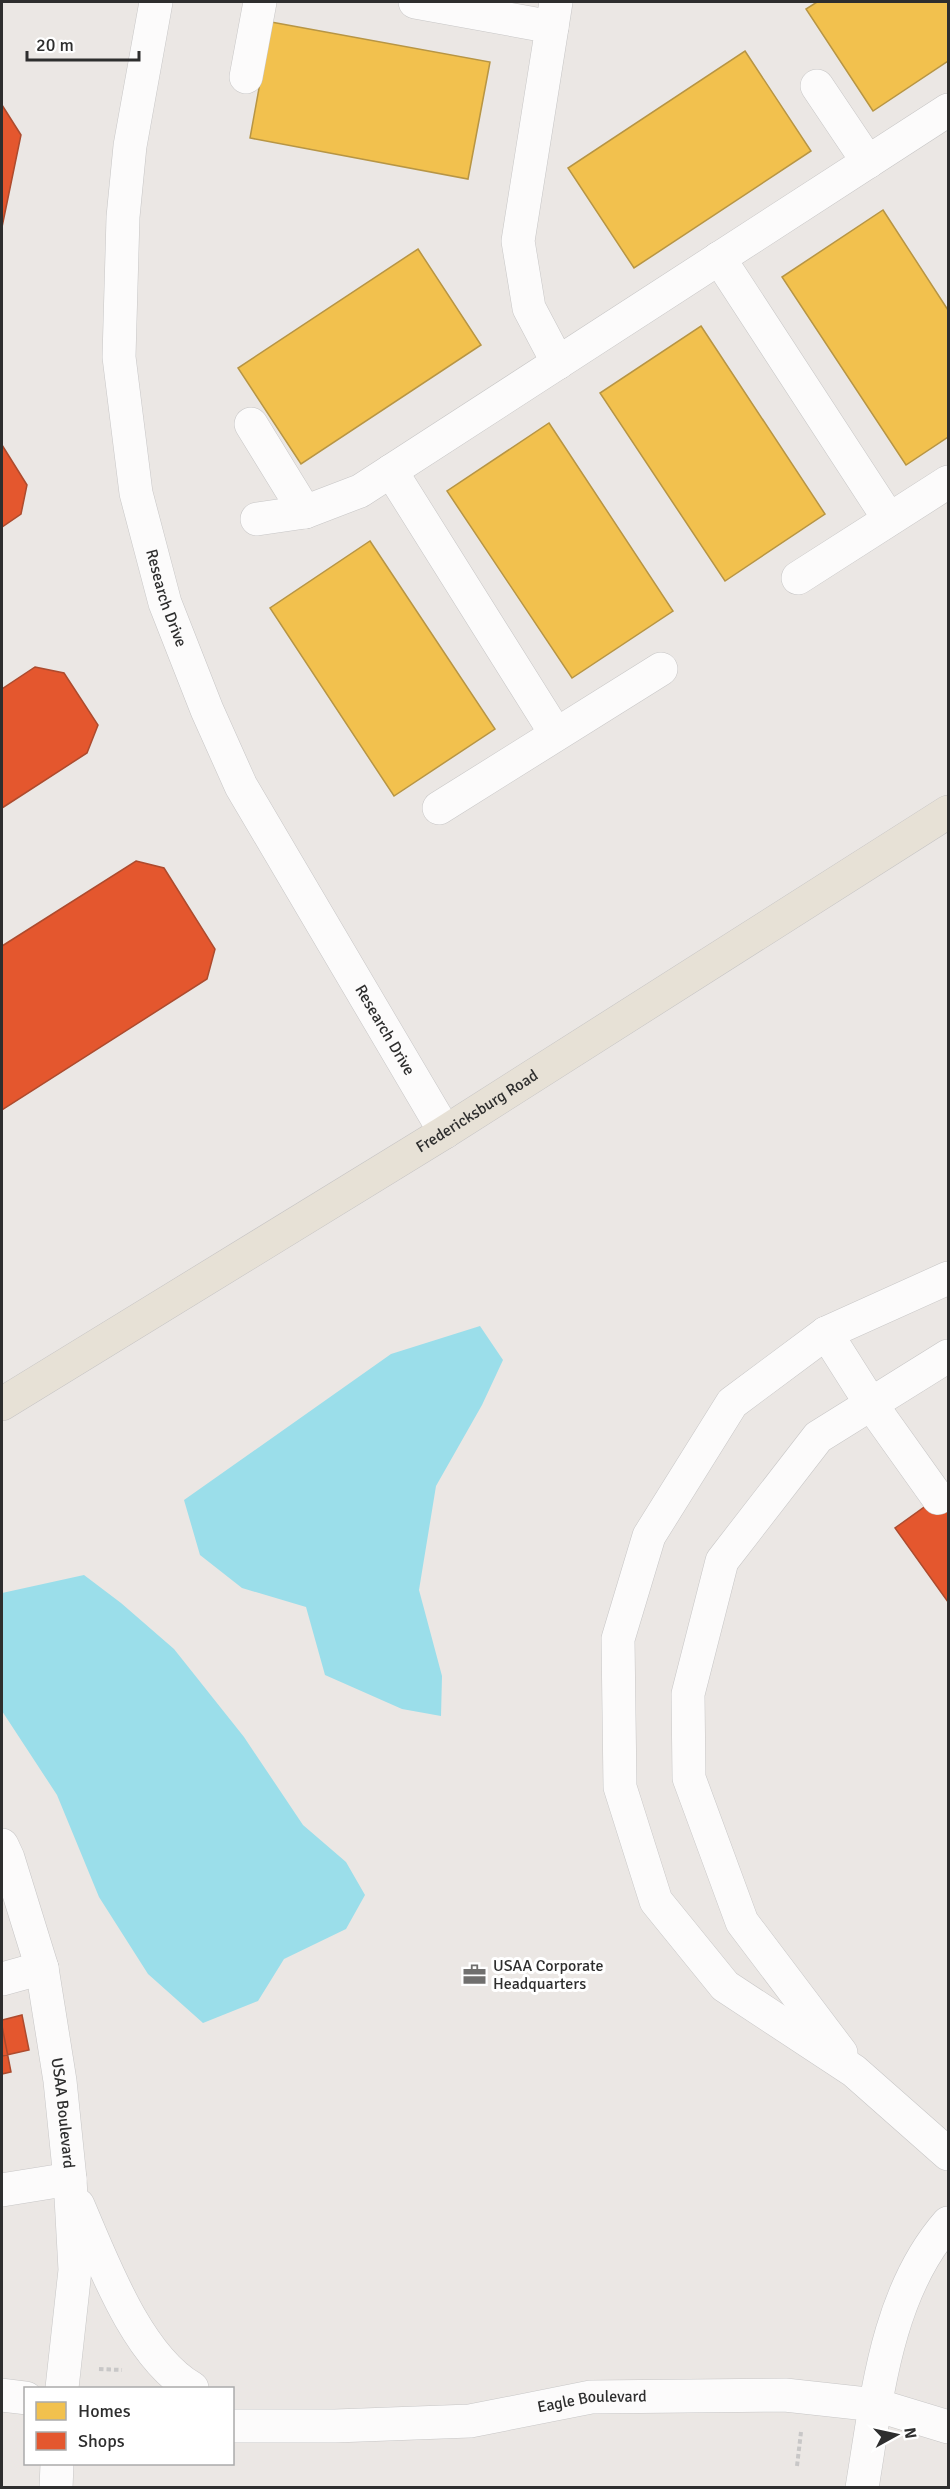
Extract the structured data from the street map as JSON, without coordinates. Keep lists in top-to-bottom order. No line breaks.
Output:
{"streets":{"main road":["Fredericksburg Road"],"street":["Research Drive","USAA Boulevard","Eagle Boulevard"]},"crossings":[["Research Drive","Fredericksburg Road"]],"places":{"office":["USAA Corporate Headquarters"]},"legend":["Homes","Shops"],"scale_bar":"20 m","north":"right"}
